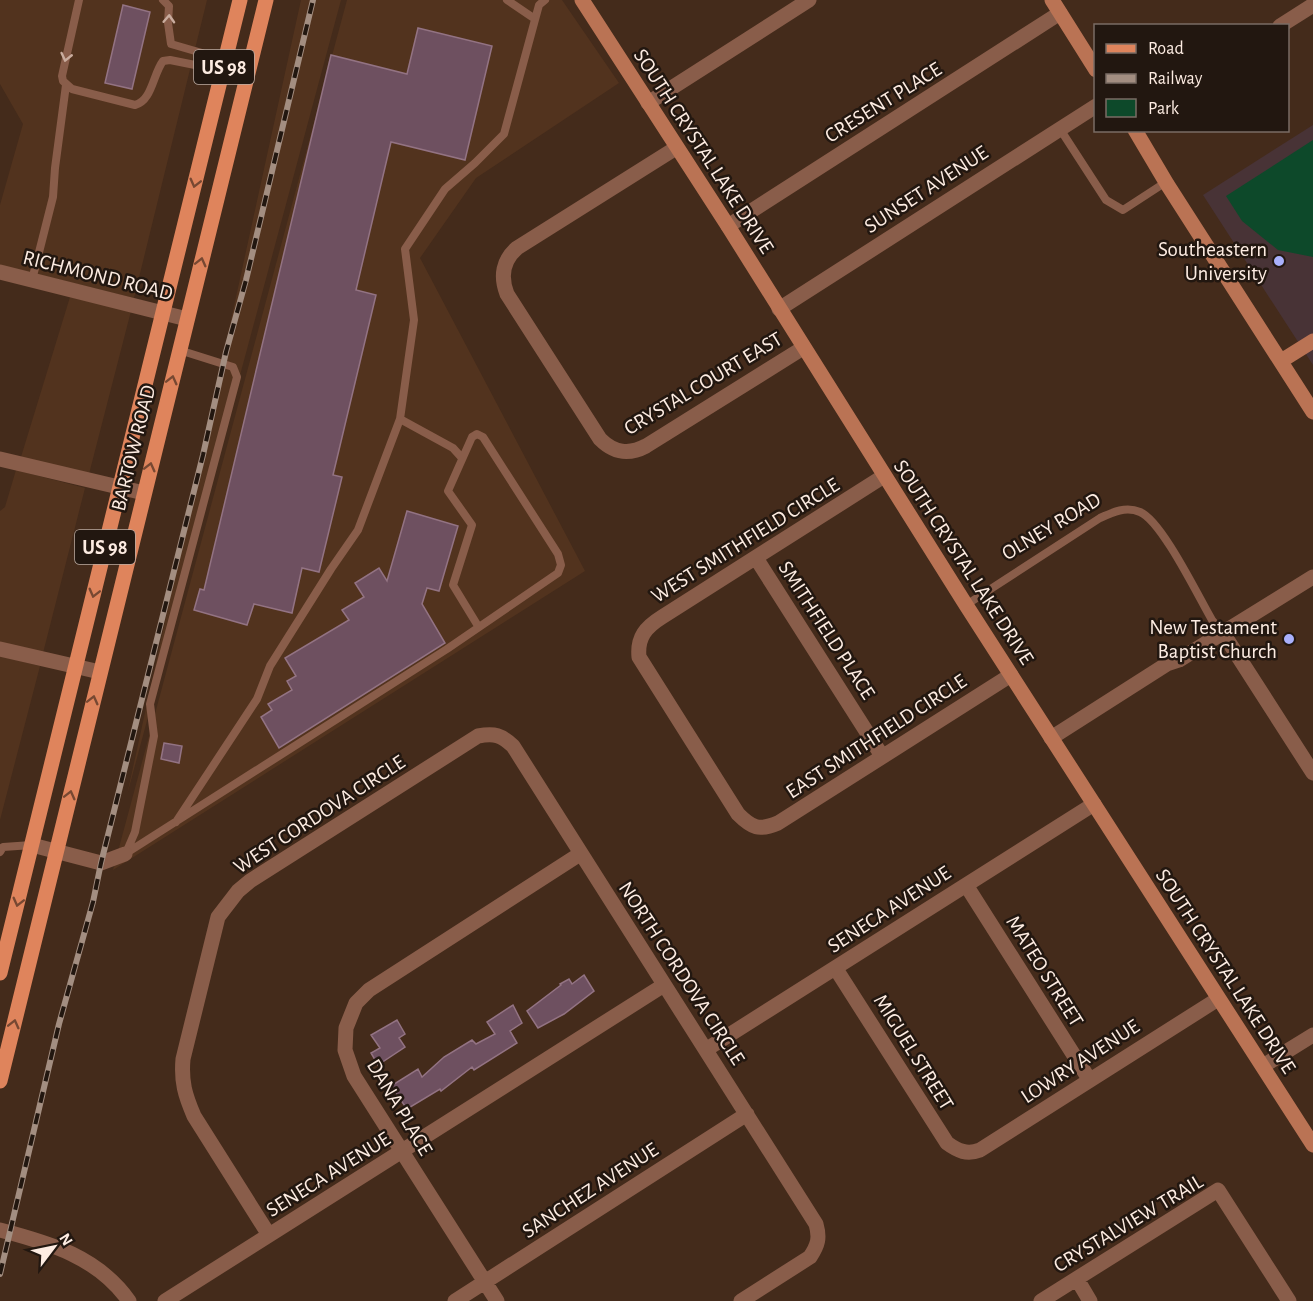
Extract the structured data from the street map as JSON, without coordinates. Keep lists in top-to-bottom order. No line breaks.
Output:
{"streets":{"main road":["US 98","BARTOW ROAD"],"street":["CRESENT PLACE","SOUTH CRYSTAL LAKE DRIVE","SUNSET AVENUE","RICHMOND ROAD","CRYSTAL COURT EAST","OLNEY ROAD","WEST SMITHFIELD CIRCLE","SMITHFIELD PLACE","EAST SMITHFIELD CIRCLE","WEST CORDOVA CIRCLE","SENECA AVENUE","MATEO STREET","NORTH CORDOVA CIRCLE","MIGUEL STREET","LOWRY AVENUE","DANA PLACE","SANCHEZ AVENUE","CRYSTALVIEW TRAIL"]},"crossings":[["CRESENT PLACE","SOUTH CRYSTAL LAKE DRIVE"],["SOUTH CRYSTAL LAKE DRIVE","SUNSET AVENUE"],["SOUTH CRYSTAL LAKE DRIVE","CRYSTAL COURT EAST"],["SOUTH CRYSTAL LAKE DRIVE","OLNEY ROAD"],["SOUTH CRYSTAL LAKE DRIVE","WEST SMITHFIELD CIRCLE"],["SOUTH CRYSTAL LAKE DRIVE","EAST SMITHFIELD CIRCLE"],["SOUTH CRYSTAL LAKE DRIVE","SENECA AVENUE"],["SOUTH CRYSTAL LAKE DRIVE","LOWRY AVENUE"],["RICHMOND ROAD","BARTOW ROAD"],["WEST SMITHFIELD CIRCLE","SMITHFIELD PLACE"],["WEST SMITHFIELD CIRCLE","EAST SMITHFIELD CIRCLE"],["SMITHFIELD PLACE","EAST SMITHFIELD CIRCLE"],["WEST CORDOVA CIRCLE","SENECA AVENUE"],["WEST CORDOVA CIRCLE","NORTH CORDOVA CIRCLE"],["SENECA AVENUE","MATEO STREET"],["SENECA AVENUE","NORTH CORDOVA CIRCLE"],["SENECA AVENUE","MIGUEL STREET"],["SENECA AVENUE","DANA PLACE"],["MATEO STREET","LOWRY AVENUE"],["NORTH CORDOVA CIRCLE","DANA PLACE"],["NORTH CORDOVA CIRCLE","SANCHEZ AVENUE"],["MIGUEL STREET","LOWRY AVENUE"],["DANA PLACE","SANCHEZ AVENUE"]],"places":["Southeastern University","New Testament Baptist Church"],"legend":["Road","Railway","Park"],"north":"top right"}
